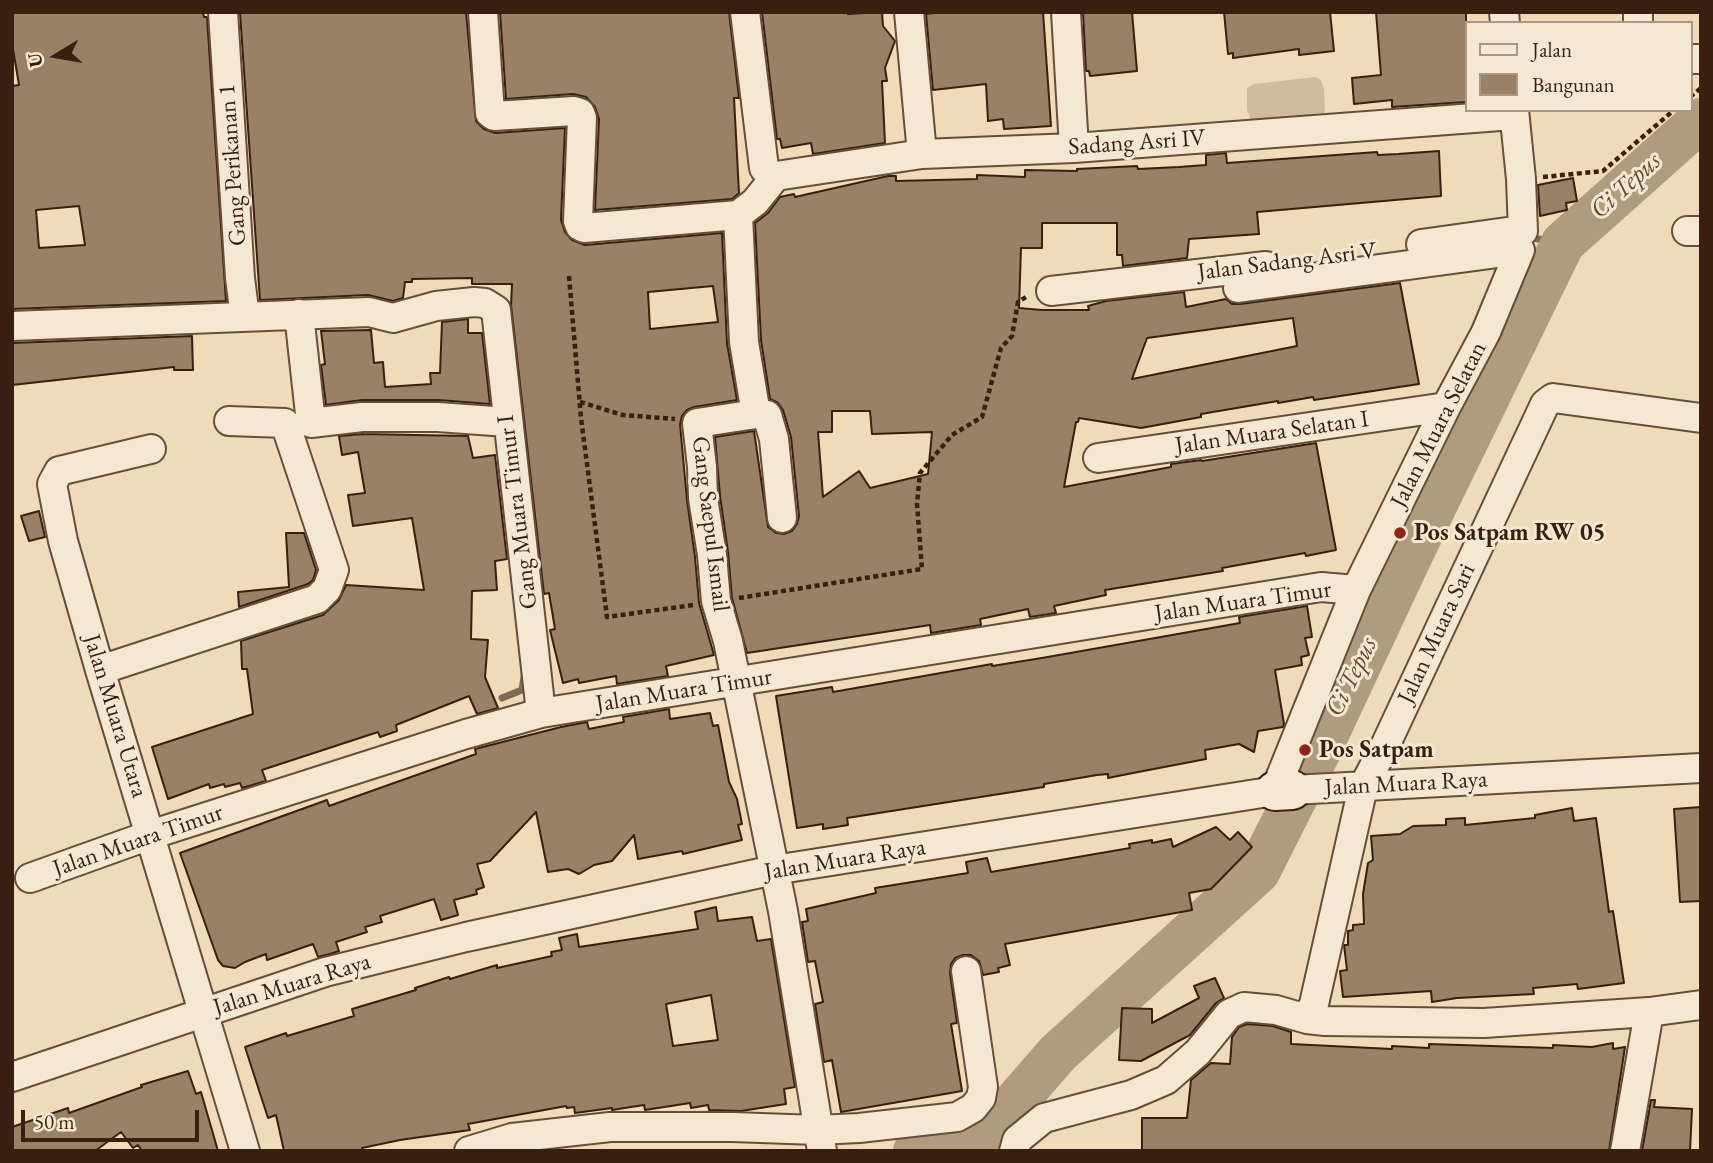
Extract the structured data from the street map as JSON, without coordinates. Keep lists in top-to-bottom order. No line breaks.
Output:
{"streets":{"street":["Sadang Asri IV","Gang Perikanan 1","Jalan Sadang Asri V","Jalan Muara Selatan","Jalan Muara Selatan I","Gang Muara Timur I","Gang Saepul Ismail","Jalan Muara Timur","Jalan Muara Sari","Jalan Muara Utara","Jalan Muara Raya"]},"crossings":[["Jalan Sadang Asri V","Jalan Muara Selatan"],["Jalan Muara Selatan","Jalan Muara Selatan I"],["Jalan Muara Selatan","Jalan Muara Timur"],["Jalan Muara Selatan","Jalan Muara Raya"],["Gang Muara Timur I","Jalan Muara Timur"],["Gang Saepul Ismail","Jalan Muara Timur"],["Gang Saepul Ismail","Jalan Muara Raya"],["Jalan Muara Timur","Jalan Muara Utara"],["Jalan Muara Sari","Jalan Muara Raya"],["Jalan Muara Utara","Jalan Muara Raya"]],"water":["Ci Tepus"],"places":["Pos Satpam RW 05","Pos Satpam"],"legend":["Jalan","Bangunan"],"scale_bar":"50 m","north":"left"}
